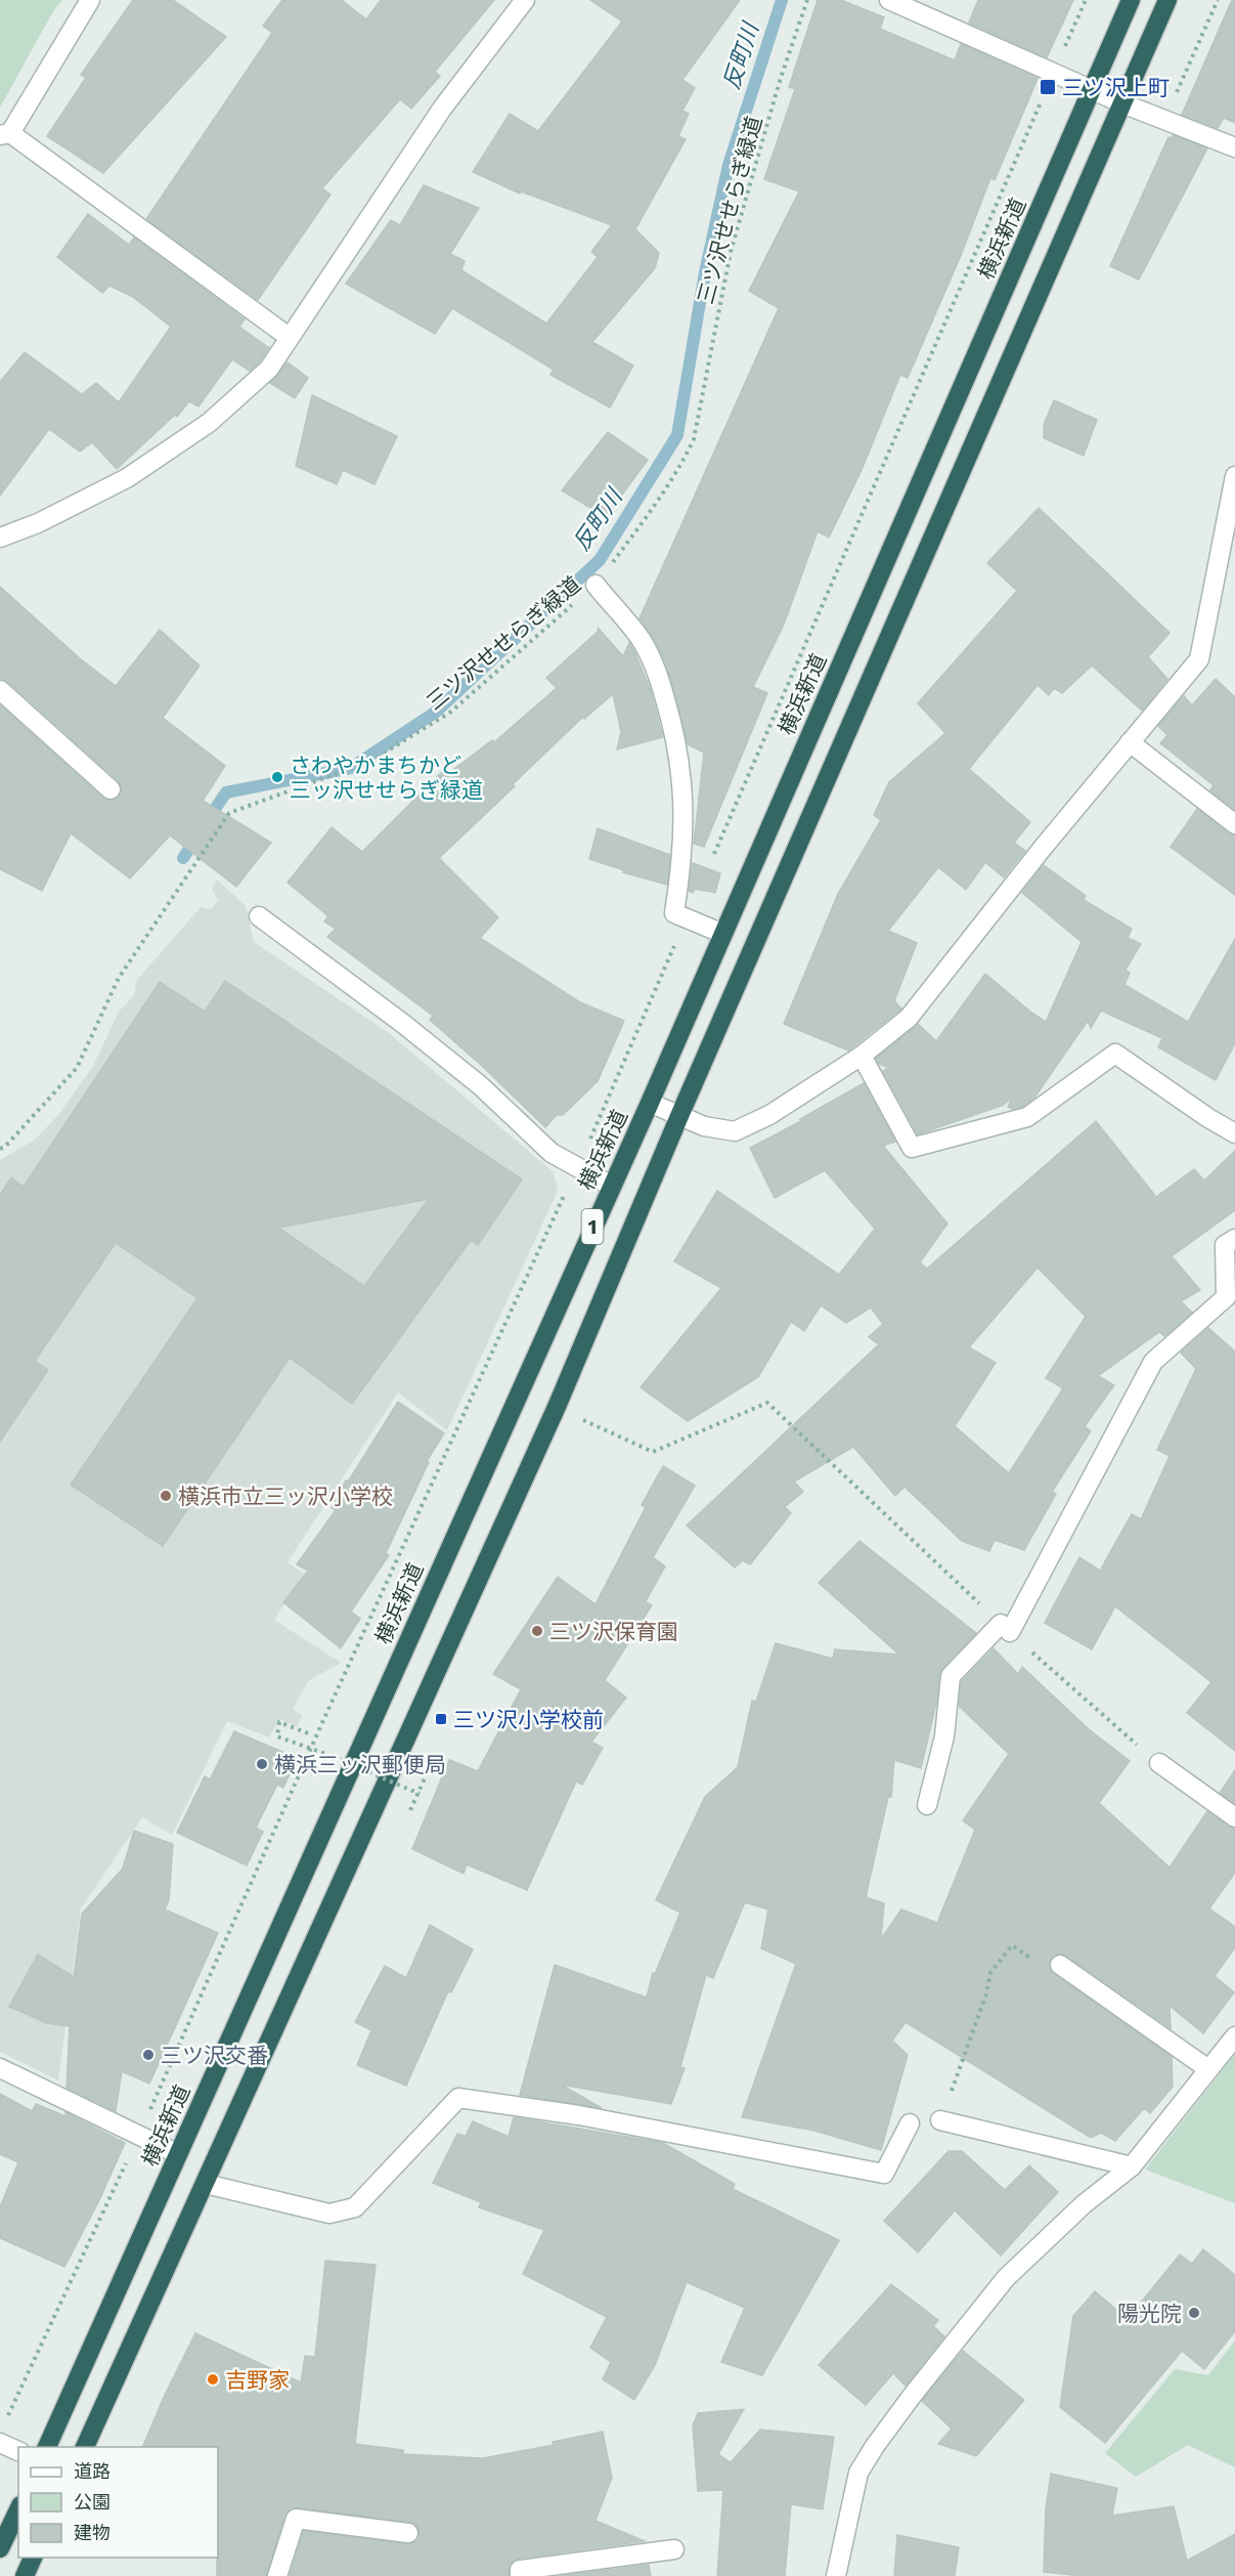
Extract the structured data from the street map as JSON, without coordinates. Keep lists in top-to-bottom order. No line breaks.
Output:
{"streets":{"highway":["横浜新道","1"],"path":["三ツ沢せせらぎ緑道"]},"water":["反町川"],"places":{"transit":["三ツ沢上町","三ツ沢小学校前"],"other":["さわやかまちかど 三ッ沢せせらぎ緑道","横浜市立三ッ沢小学校","三ツ沢保育園","横浜三ッ沢郵便局","三ツ沢交番","陽光院","吉野家"]},"legend":["道路","公園","建物"]}
